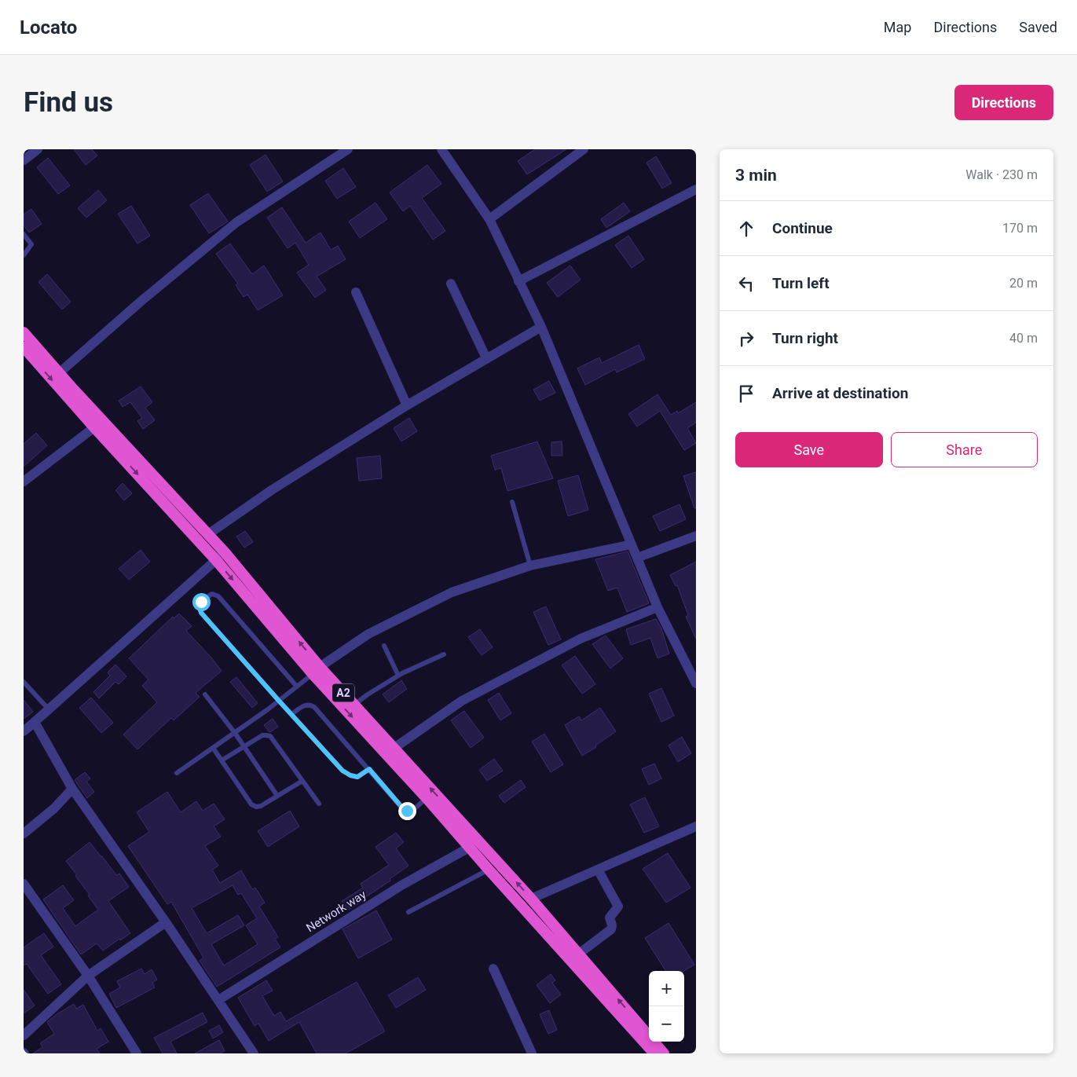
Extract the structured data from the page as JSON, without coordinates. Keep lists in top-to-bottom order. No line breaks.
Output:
{"streets":{"highway":["A2"],"street":["Network way"]},"crossings":[["A2","Network way"]],"page":{"header":"Locato","nav":["Map","Directions","Saved"],"buttons":["Directions",["Save","Share"]],"title":"Find us","heading":["3 min","Walk · 230 m"],"list":[["Continue","170 m"],["Turn left","20 m"],["Turn right","40 m"],"Arrive at destination"],"map_buttons":["+","−"]}}
